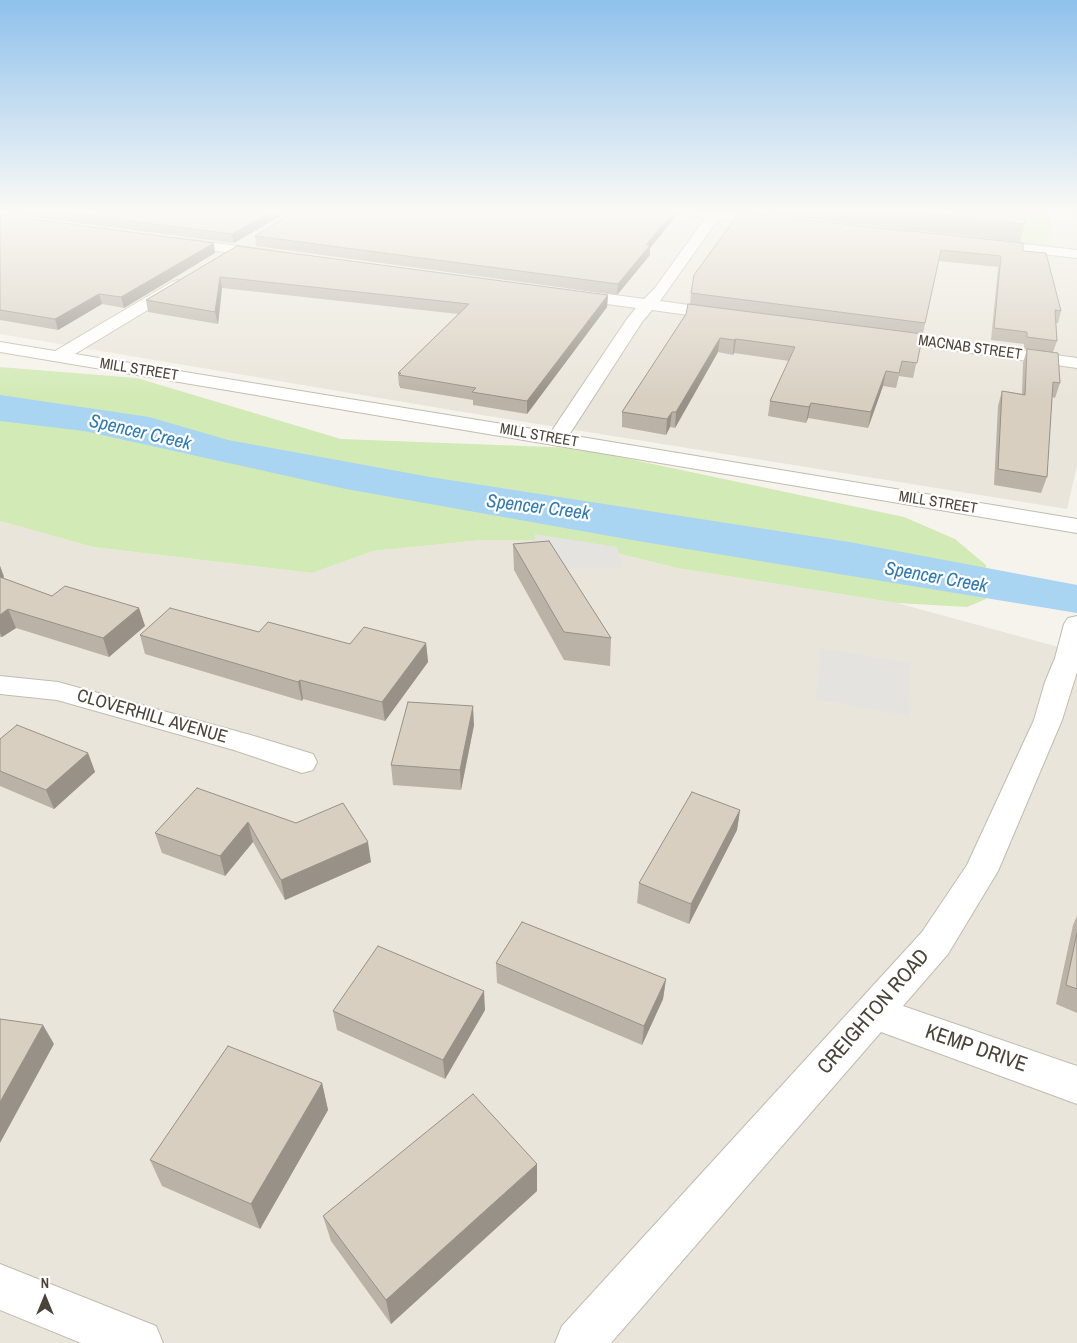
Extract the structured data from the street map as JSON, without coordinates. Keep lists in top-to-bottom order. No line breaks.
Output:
{"streets":{"street":["MACNAB STREET","MILL STREET","CLOVERHILL AVENUE","CREIGHTON ROAD","KEMP DRIVE"]},"crossings":[["CREIGHTON ROAD","KEMP DRIVE"]],"water":["Spencer Creek"],"north":"top"}
